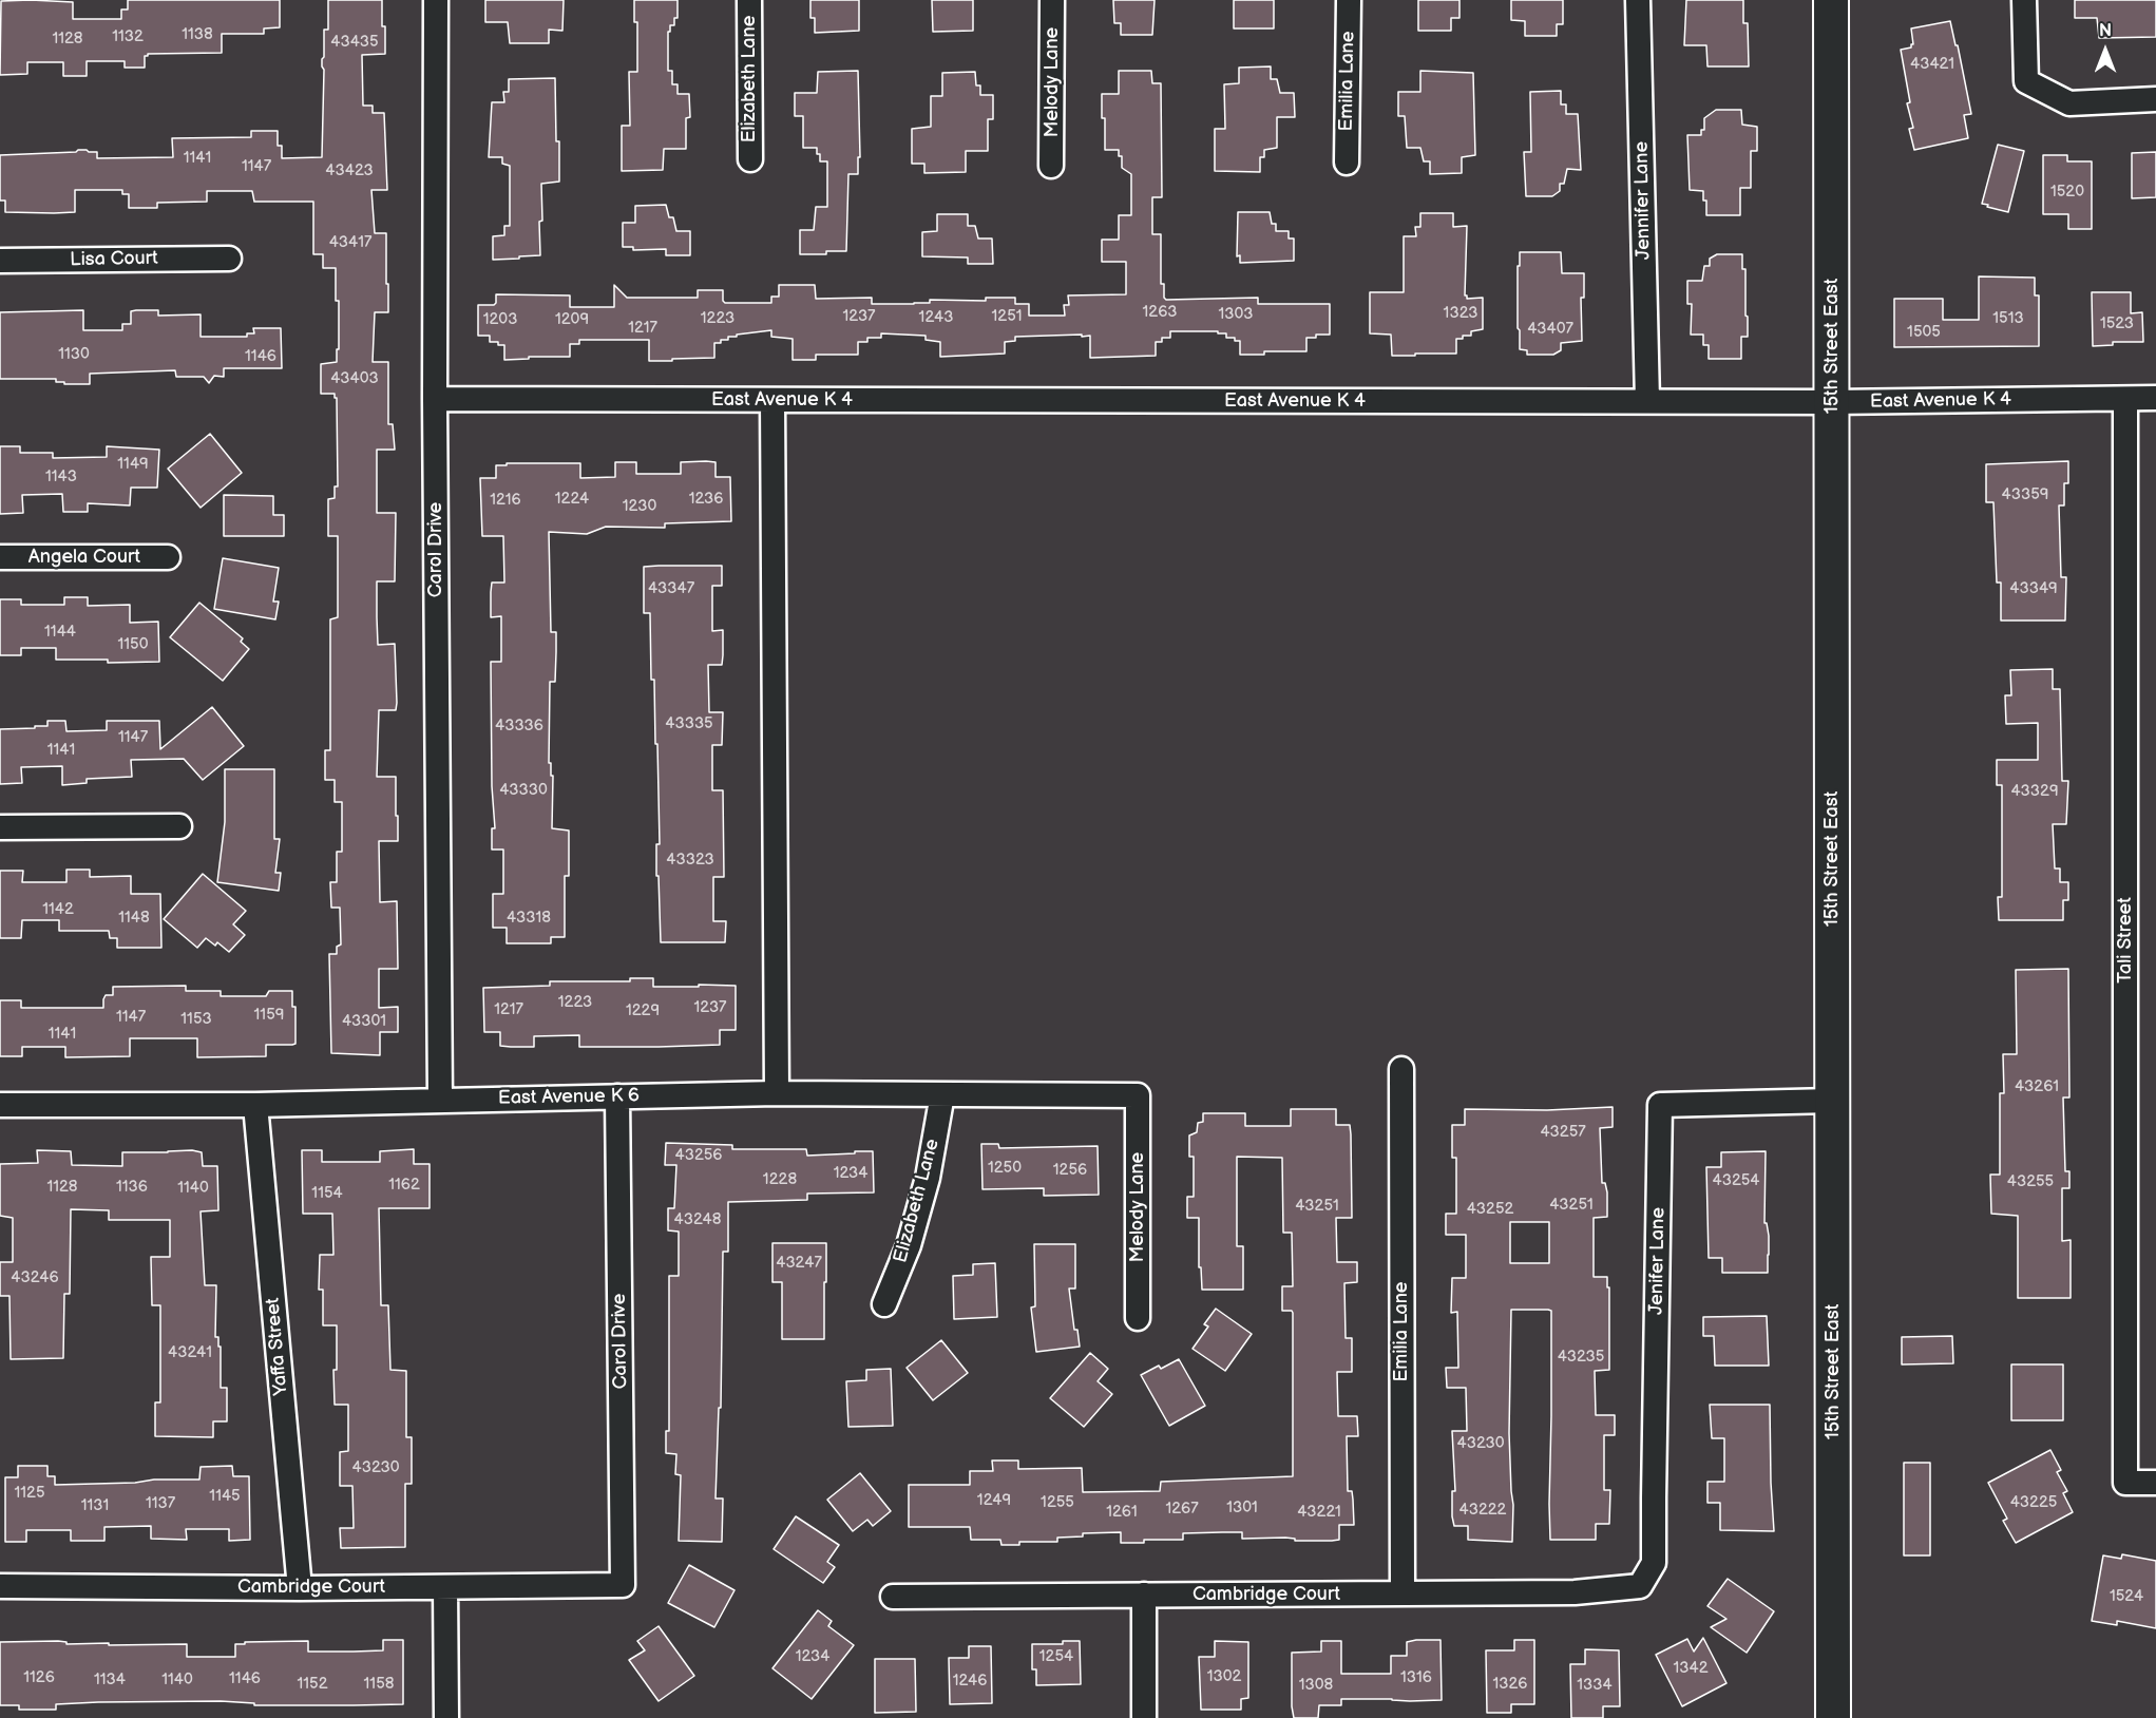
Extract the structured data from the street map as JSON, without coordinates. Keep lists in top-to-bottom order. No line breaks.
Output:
{"streets":{"street":["Elizabeth Lane","Emilia Lane","Melody Lane","Jennifer Lane","Lisa Court","15th Street East","East Avenue K 4","Carol Drive","Angela Court","Tali Street","East Avenue K 6","Jenifer Lane","Yaffa Street","Cambridge Court"]},"crossings":[["Elizabeth Lane","East Avenue K 6"],["Emilia Lane","Cambridge Court"],["Melody Lane","East Avenue K 6"],["Jennifer Lane","East Avenue K 4"],["15th Street East","East Avenue K 4"],["15th Street East","Jenifer Lane"],["East Avenue K 4","Carol Drive"],["East Avenue K 4","Tali Street"],["Carol Drive","East Avenue K 6"],["Carol Drive","Cambridge Court"],["East Avenue K 6","Yaffa Street"],["Jenifer Lane","Cambridge Court"],["Yaffa Street","Cambridge Court"]],"house_numbers":["1138","1132","1128","43435","43421","1141","1147","43423","1520","43417","1263","1323","1303","1237","1251","1243","1223","1513","1203","1209","1523","1217","43407","1505","1130","1146","43403","1149","1143","43359","1224","1236","1216","1230","43347","43349","1144","1150","43335","43336","1147","1141","43330","43329","43323","1142","1148","43318","1223","1237","1217","1229","1159","1147","1153","43301","1141","43261","43257","43256","1250","1256","1234","1228","43254","43255","1162","1128","1136","1140","1154","43251","43251","43252","43248","43247","43246","43241","43235","43230","43230","1125","1145","1249","1255","43225","1137","1131","1301","1267","43222","1261","43221","1524","1234","1254","1342","1302","1126","1316","1146","1134","1140","1246","1152","1158","1326","1308","1334"],"north":"top"}
